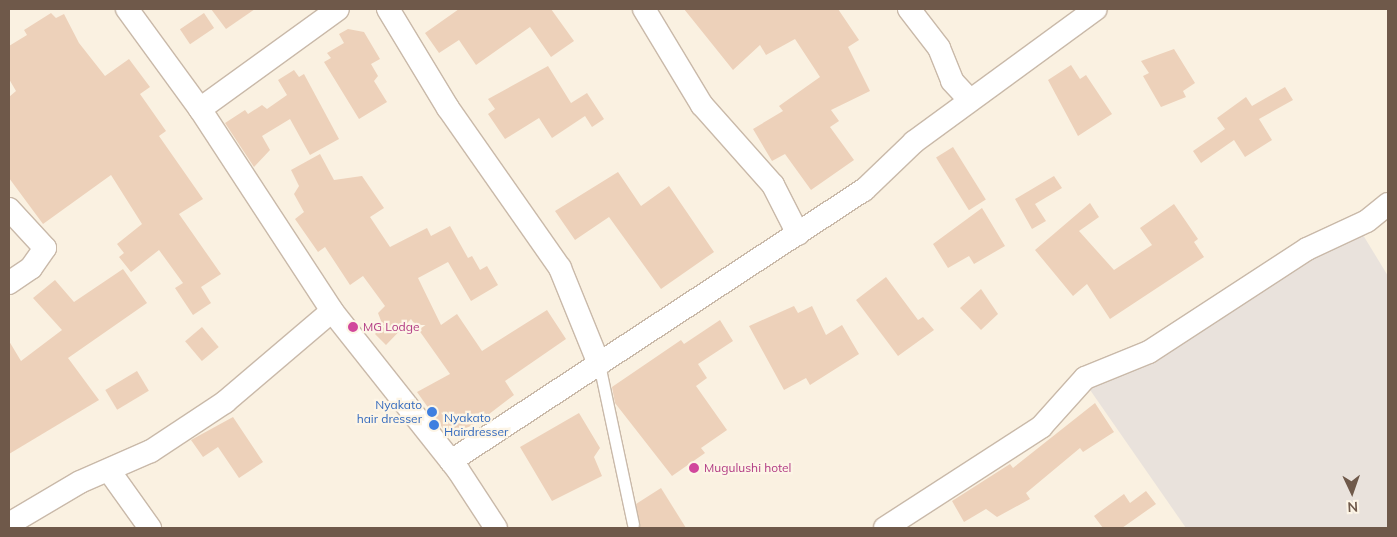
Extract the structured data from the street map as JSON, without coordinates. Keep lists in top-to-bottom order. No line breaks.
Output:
{"places":["MG Lodge","Nyakato hair dresser","Nyakato Hairdresser","Mugulushi hotel"],"north":"bottom"}
